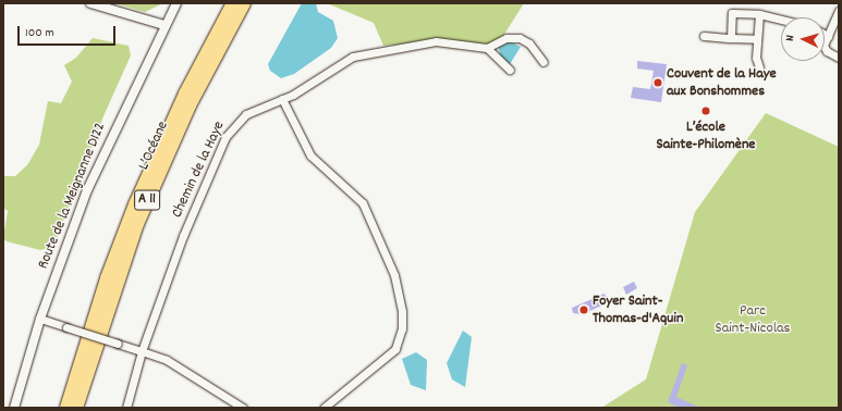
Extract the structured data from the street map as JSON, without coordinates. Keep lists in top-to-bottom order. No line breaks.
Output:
{"streets":{"highway":["L’Océane","A 11"],"street":["Chemin de la Haye","Route de la Meignanne D122"]},"parks":["Parc Saint-Nicolas"],"places":["Couvent de la Haye aux Bonshommes","L’école Sainte-Philomène","Foyer Saint- Thomas-d'Aquin"],"scale_bar":"100 m","north":"left"}
